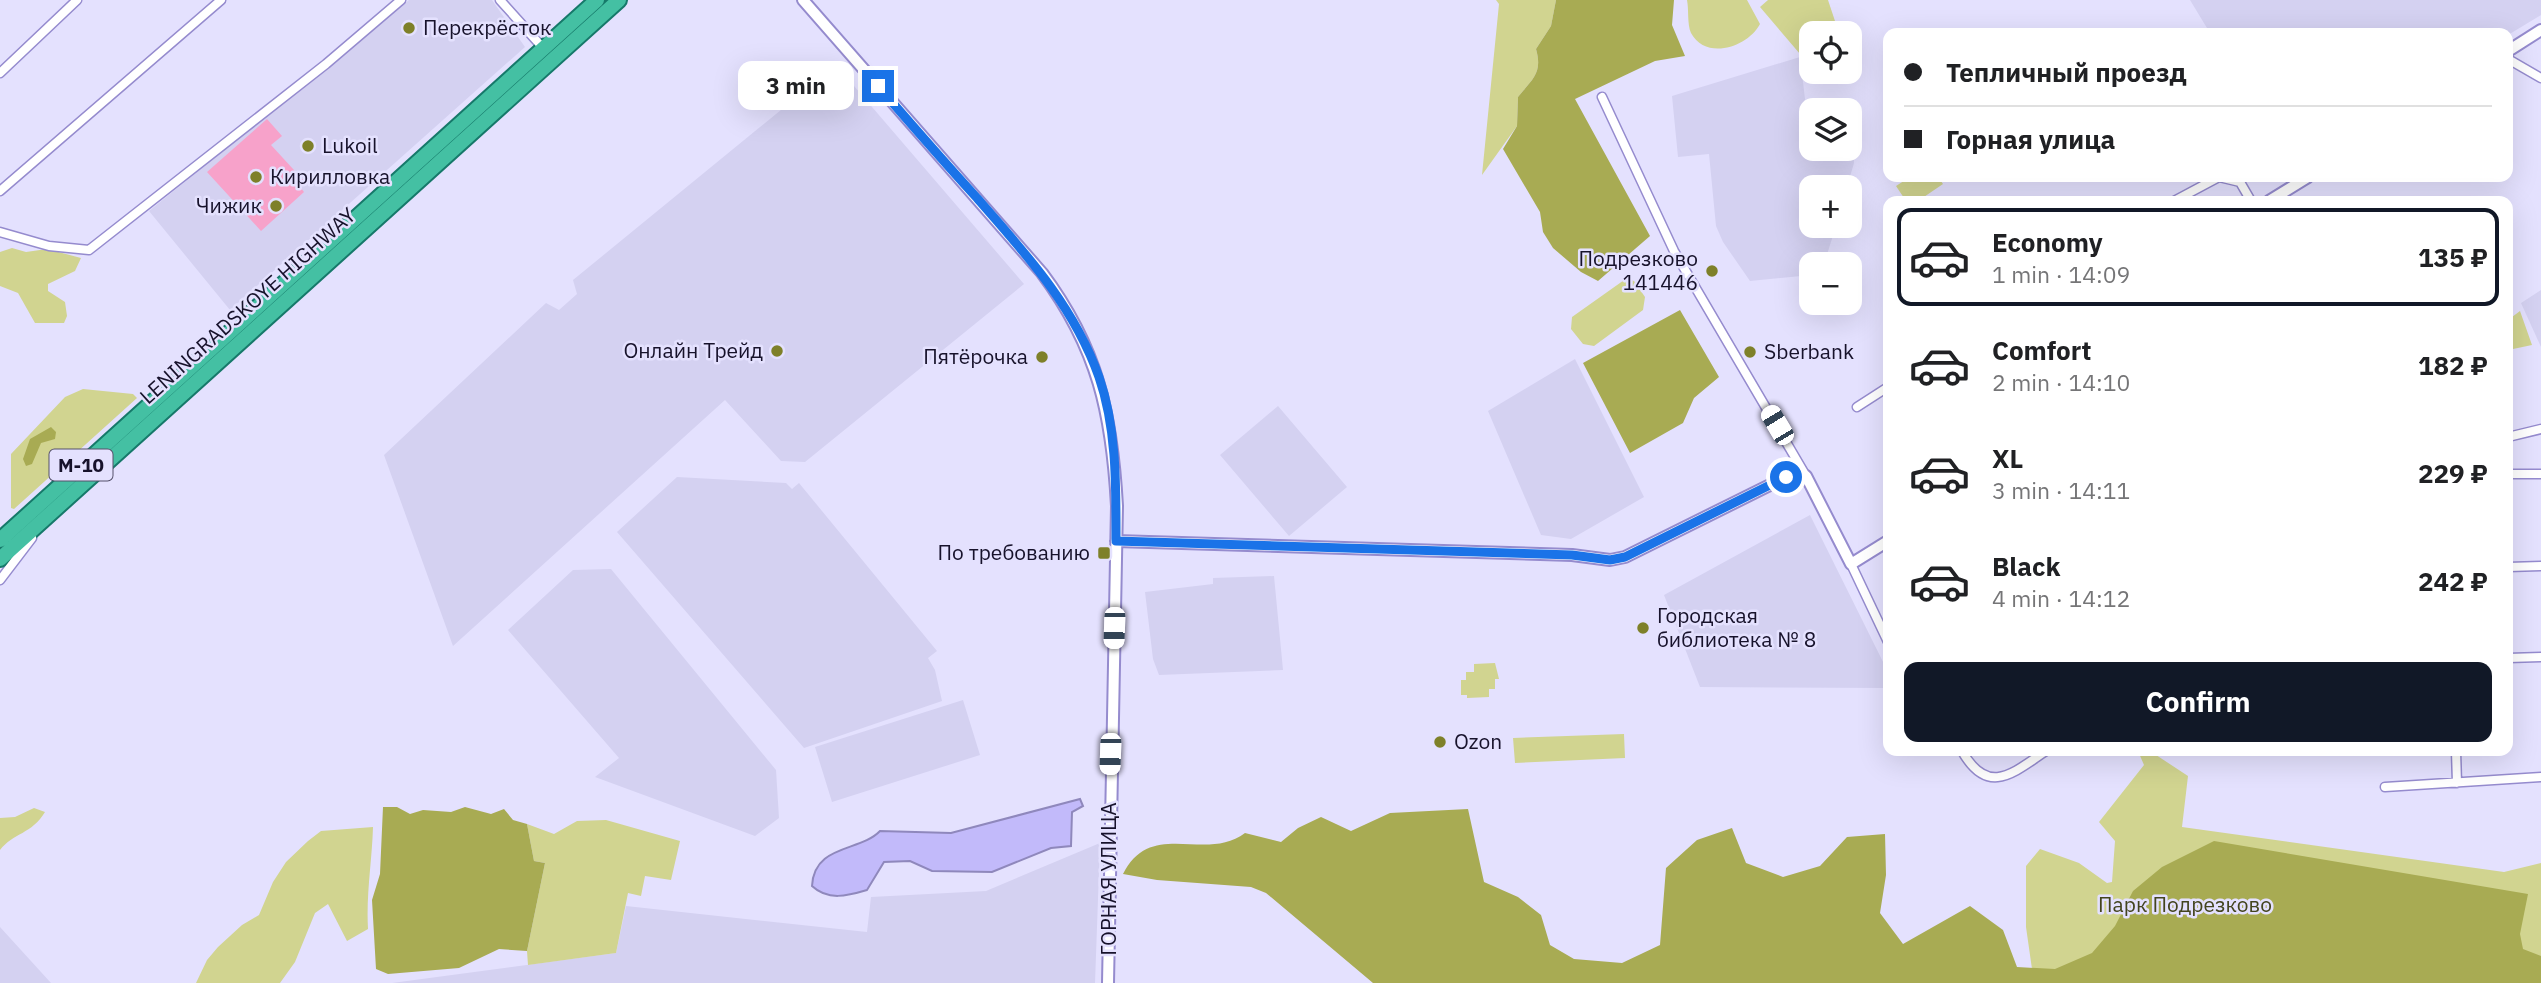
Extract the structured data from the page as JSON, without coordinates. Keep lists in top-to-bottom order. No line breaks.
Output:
{"streets":{"highway":["LENINGRADSKOYE HIGHWAY","М-10"],"street":["ГОРНАЯ УЛИЦА"]},"parks":["Парк Подрезково"],"places":{"other":["Перекрёсток","Lukoil","Кирилловка","Чижик","Подрезково 141446","Онлайн Трейд","Sberbank","Пятёрочка","Городская библиотека № 8","Ozon"],"transit":["По требованию"]},"page":{"map_buttons":["+","−"],"banner":["Тепличный проезд","Горная улица"],"bubble":"3 min","list":[{"name":"Economy","note":"1 min · 14:09","value":"135 ₽"},{"name":"Comfort","note":"2 min · 14:10","value":"182 ₽"},{"name":"XL","note":"3 min · 14:11","value":"229 ₽"},{"name":"Black","note":"4 min · 14:12","value":"242 ₽"}],"buttons":"Confirm"}}
